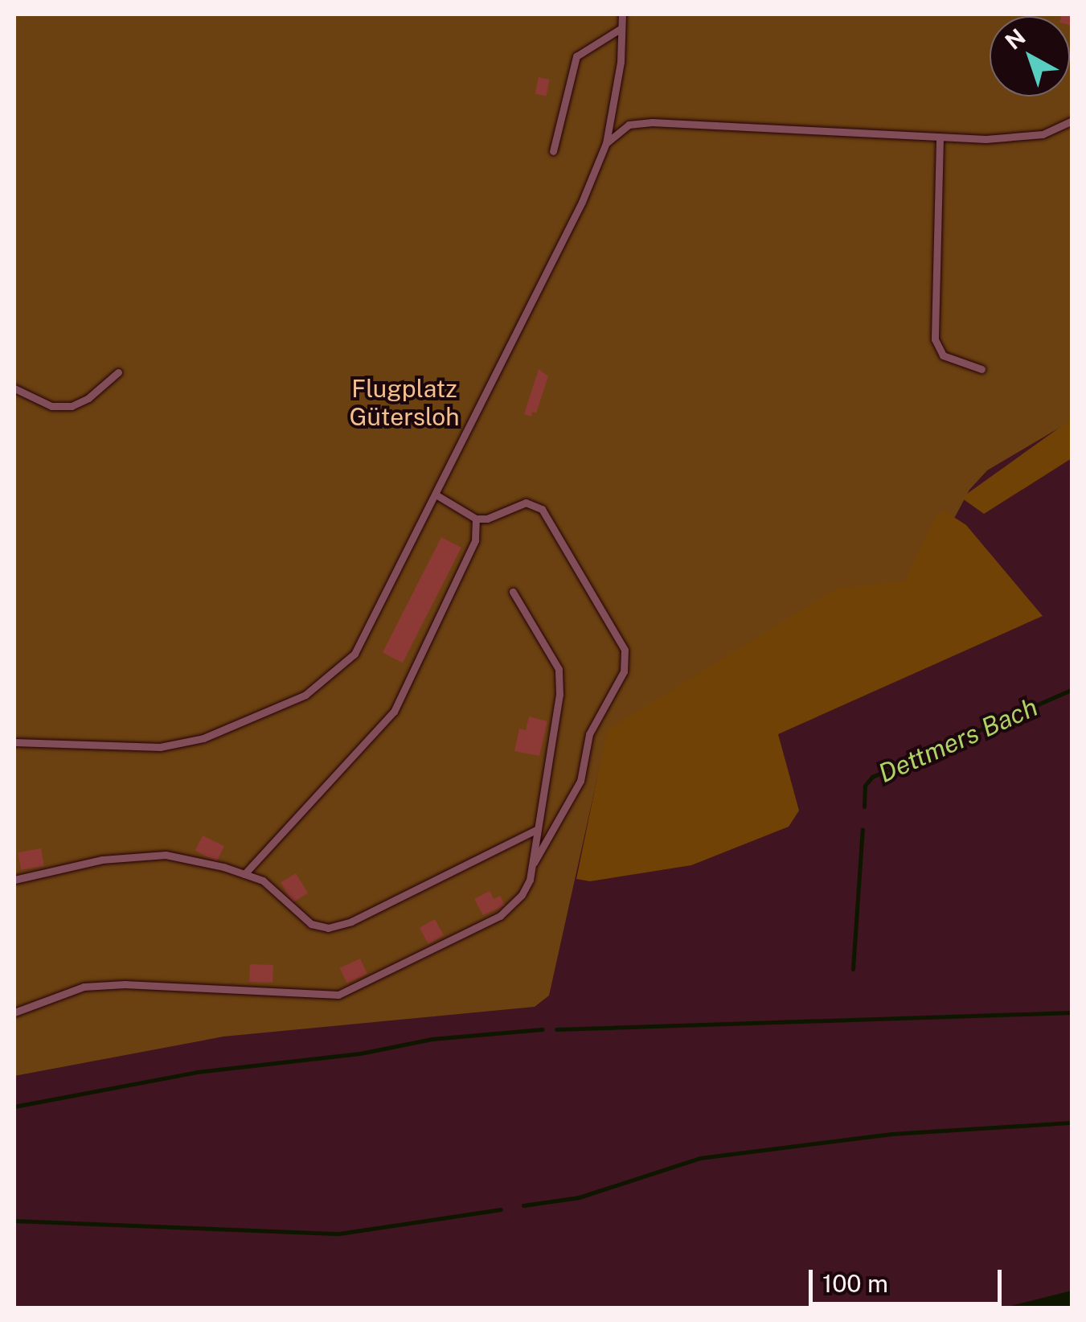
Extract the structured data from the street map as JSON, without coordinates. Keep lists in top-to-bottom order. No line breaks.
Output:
{"water":["Dettmers Bach"],"parks":["Flugplatz Gütersloh"],"scale_bar":"100 m","north":"top left"}
